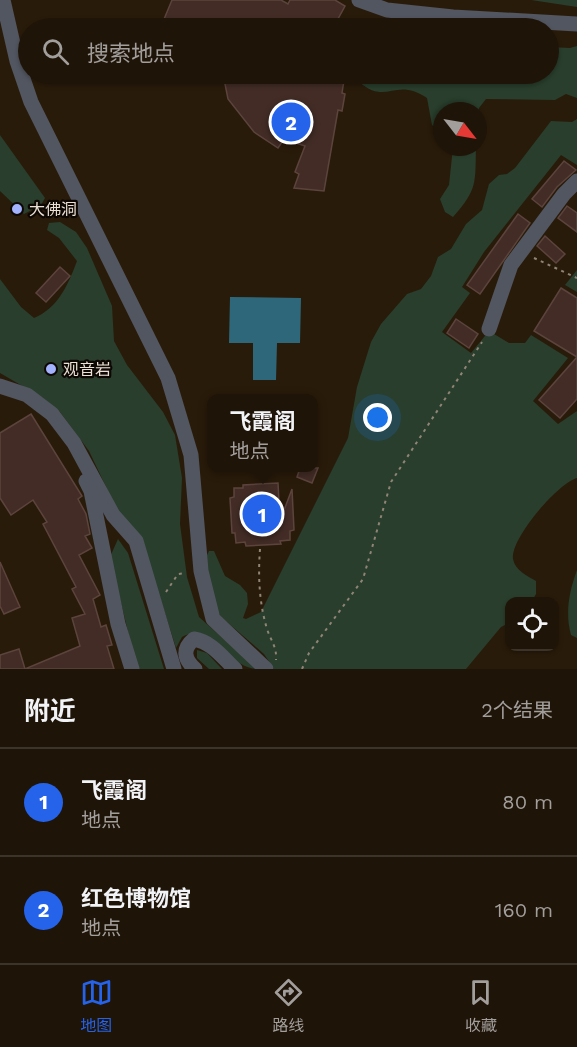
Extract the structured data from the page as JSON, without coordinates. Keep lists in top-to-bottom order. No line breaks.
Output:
{"places":["大佛洞","观音岩"],"north":"bottom right","page":{"search":"搜索地点","pins":["2","1"],"popup":["飞霞阁","地点"],"heading":["附近","2个结果"],"list":[{"mark":"1","name":"飞霞阁","note":"地点","value":"80 m"},{"mark":"2","name":"红色博物馆","note":"地点","value":"160 m"}],"nav":["地图","路线","收藏"]}}
